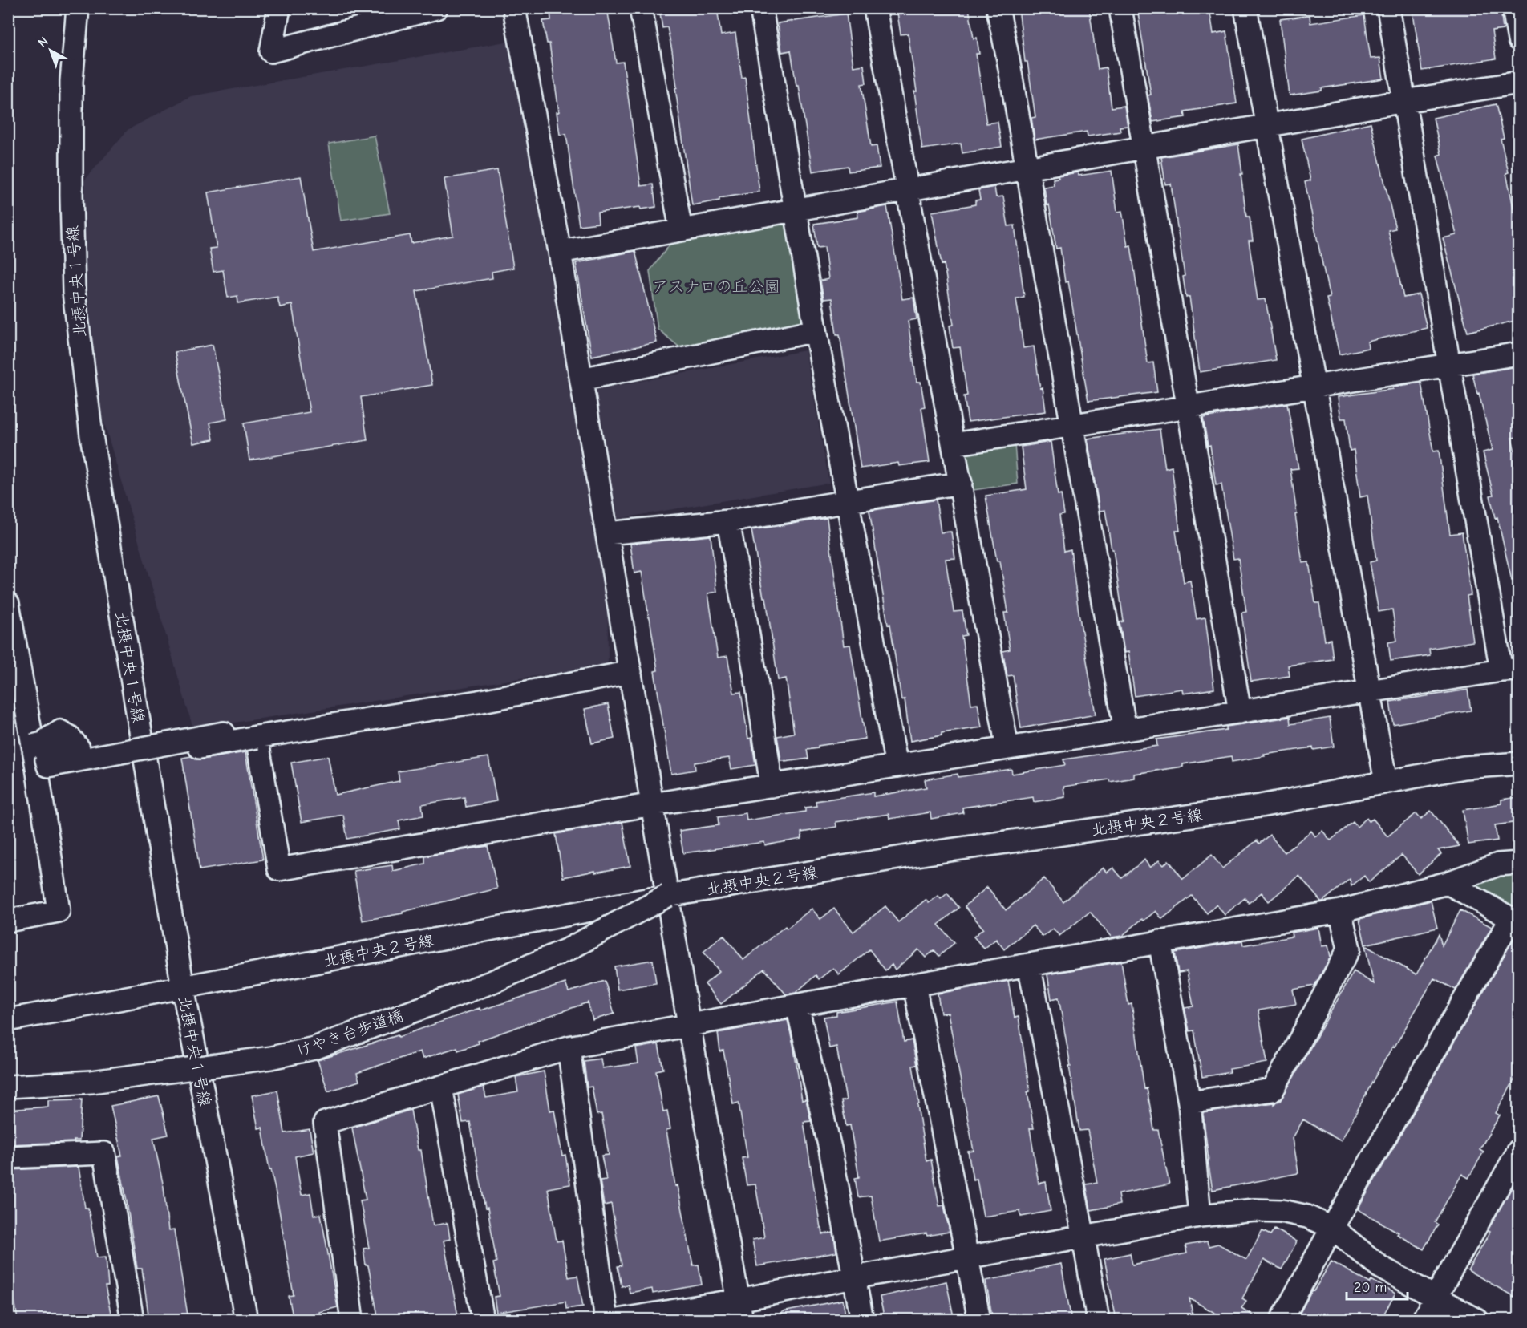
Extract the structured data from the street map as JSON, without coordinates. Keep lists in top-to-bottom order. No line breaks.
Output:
{"streets":{"street":["北摂中央１号線","北摂中央２号線","けやき台歩道橋"]},"crossings":[["北摂中央１号線","北摂中央２号線"],["北摂中央２号線","けやき台歩道橋"]],"parks":["アスナロの丘公園"],"scale_bar":"20 m","north":"top left"}
